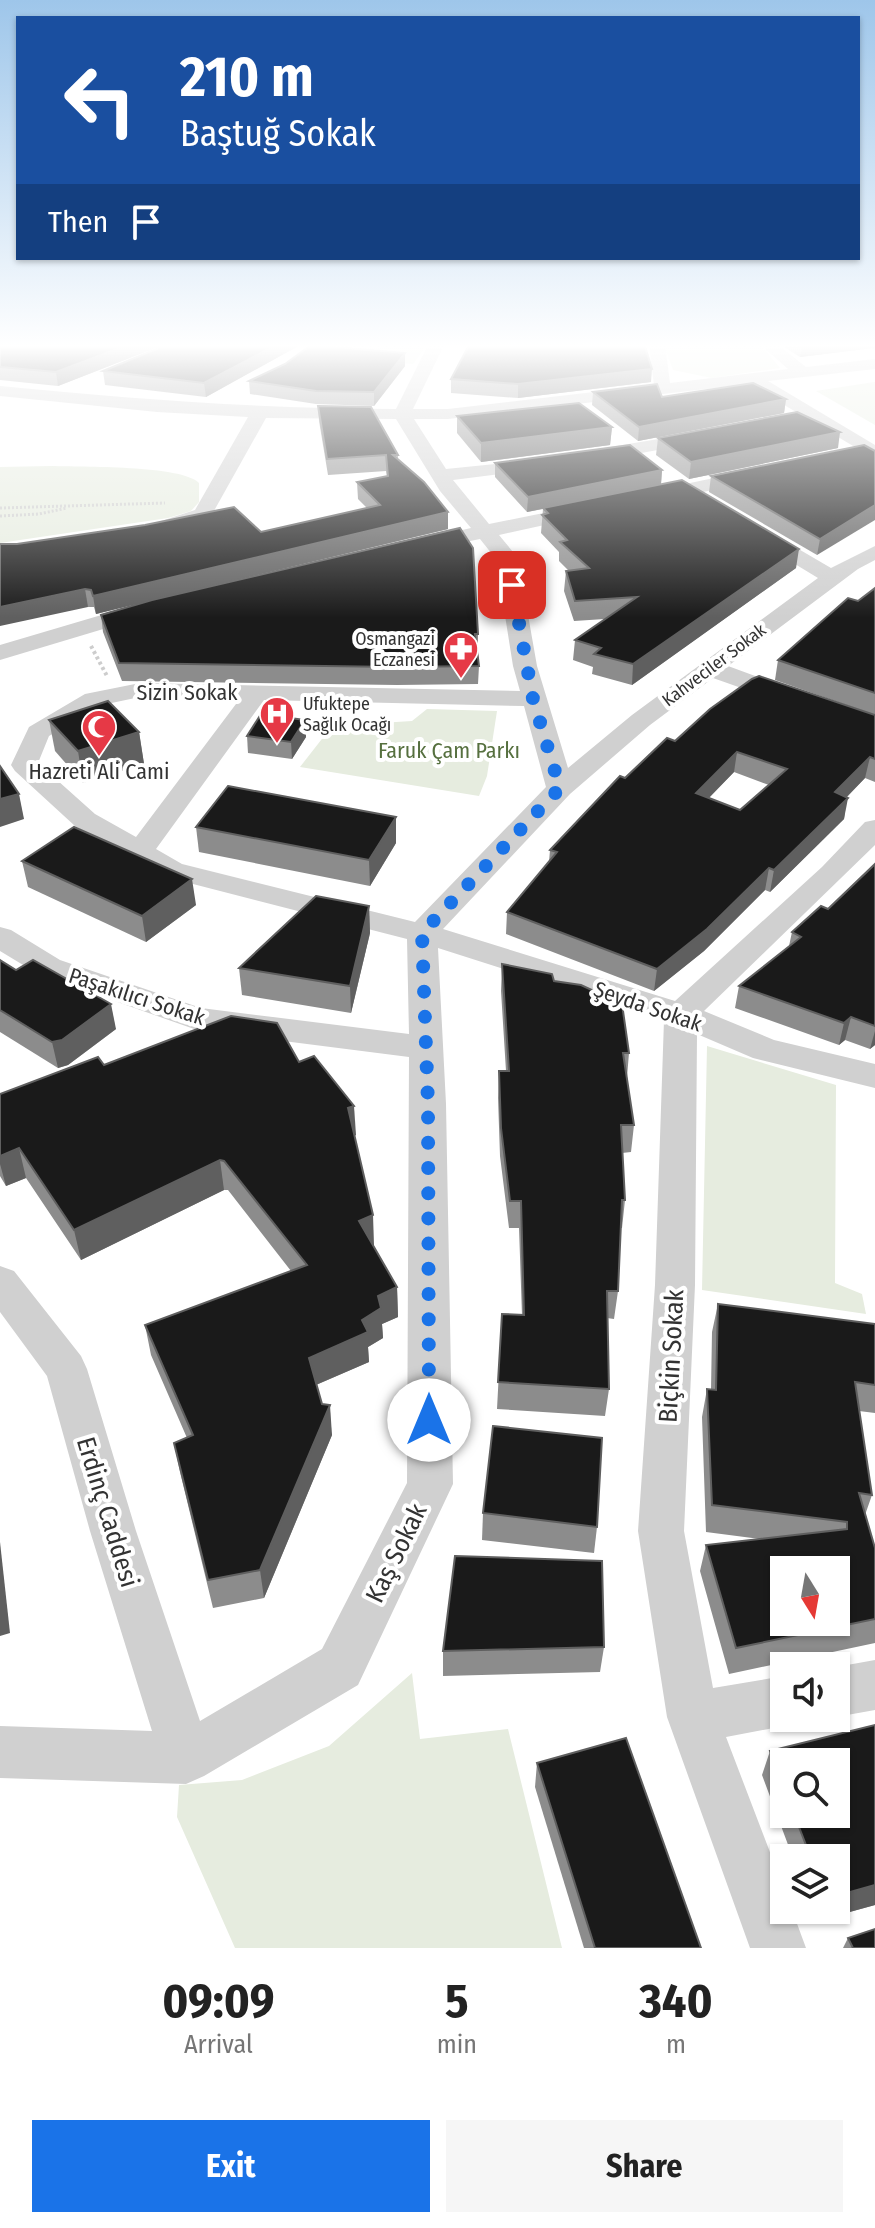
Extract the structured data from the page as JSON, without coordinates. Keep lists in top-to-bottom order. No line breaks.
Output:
{"streets":{"street":["Kahveciler Sokak","Sizin Sokak","Paşakılıcı Sokak","Şeyda Sokak","Biçkin Sokak","Erdinç Caddesi","Kaş Sokak"]},"crossings":[["Sizin Sokak","Şeyda Sokak"],["Sizin Sokak","Kaş Sokak"],["Paşakılıcı Sokak","Kaş Sokak"],["Şeyda Sokak","Biçkin Sokak"],["Şeyda Sokak","Kaş Sokak"],["Erdinç Caddesi","Kaş Sokak"]],"parks":["Faruk Çam Parkı"],"places":{"pharmacy":["Osmangazi Eczanesi"],"hospital":["Ufuktepe Sağlık Ocağı"],"mosque":["Hazreti Ali Cami"]},"north":"bottom","page":{"turn":["210 m","Baştuğ Sokak"],"then":"Then","eta":["09:09","Arrival","5","min","340","m"],"buttons":["Exit","Share"]}}
